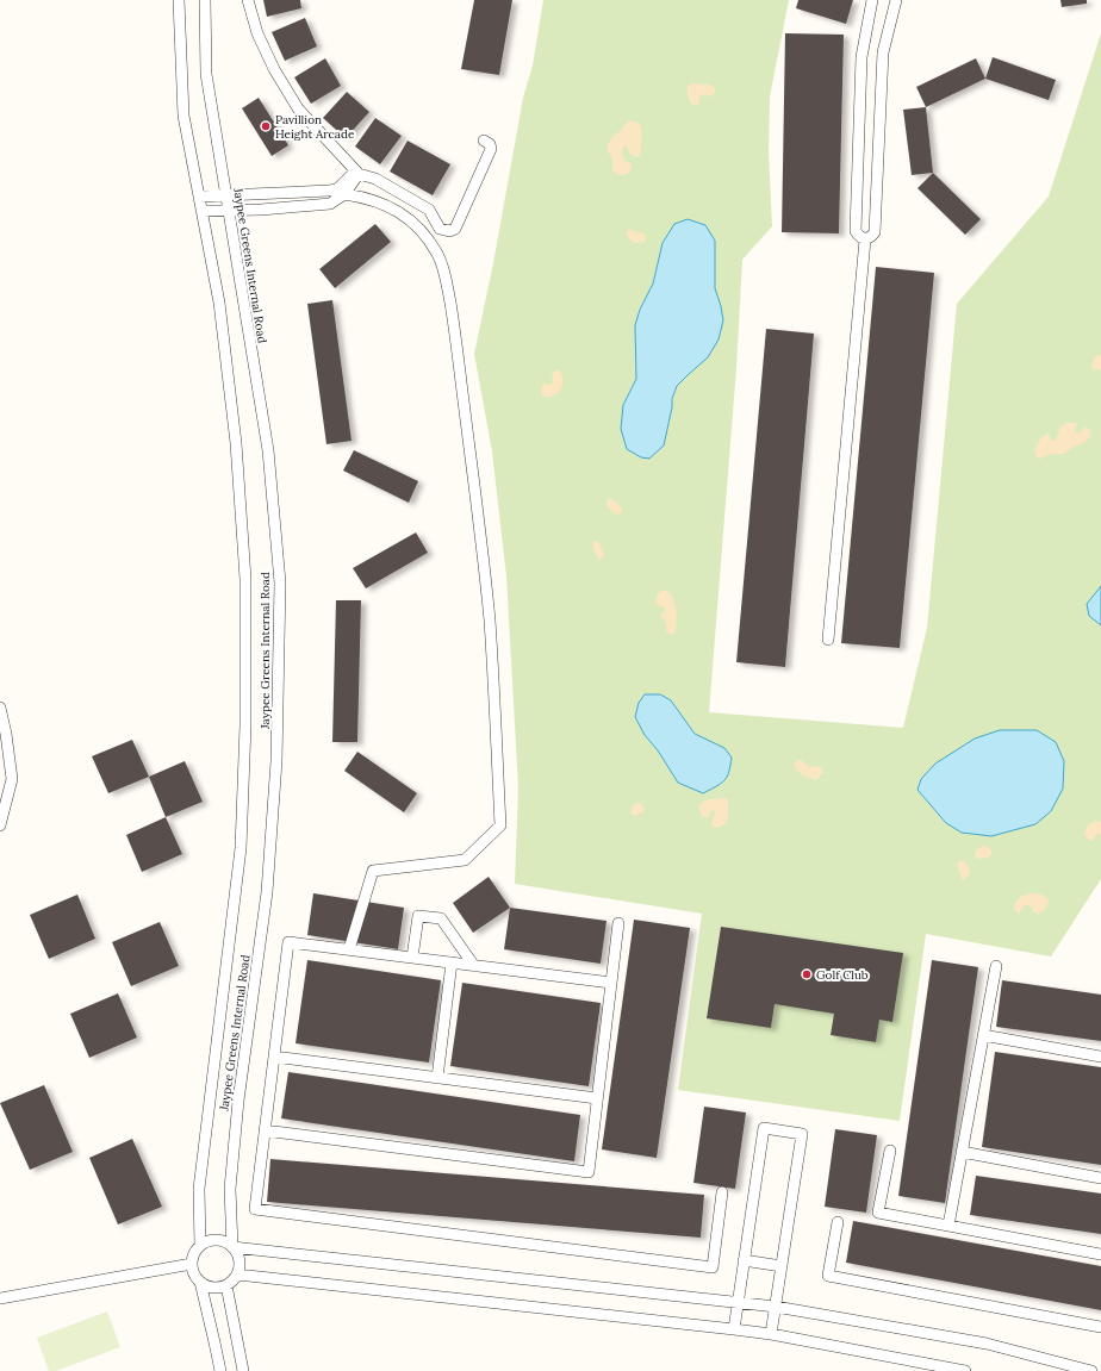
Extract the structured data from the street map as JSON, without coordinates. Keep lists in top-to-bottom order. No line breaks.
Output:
{"streets":{"street":["Jaypee Greens Internal Road"]},"places":["Pavillion Height Arcade","Golf Club"]}
